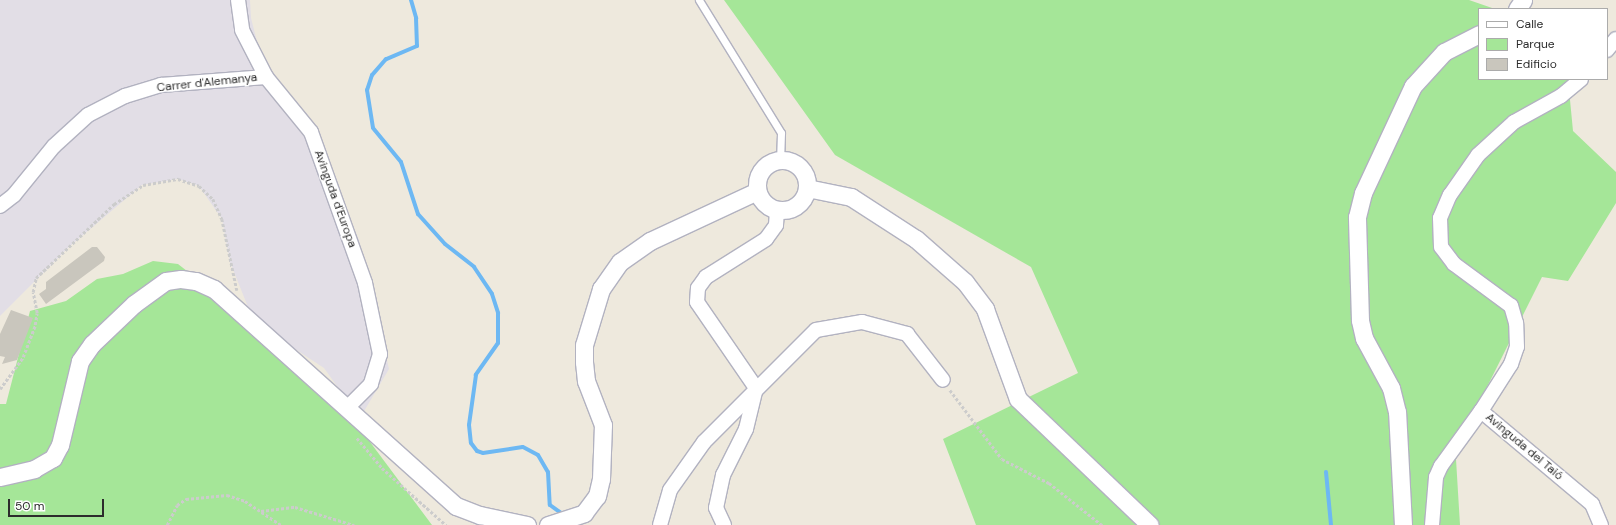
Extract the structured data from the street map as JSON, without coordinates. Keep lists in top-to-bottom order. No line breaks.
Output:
{"streets":{"street":["Carrer d'Alemanya","Avinguda d'Europa","Avinguda del Taió"]},"crossings":[["Carrer d'Alemanya","Avinguda d'Europa"]],"legend":["Calle","Parque","Edificio"],"scale_bar":"50 m"}
